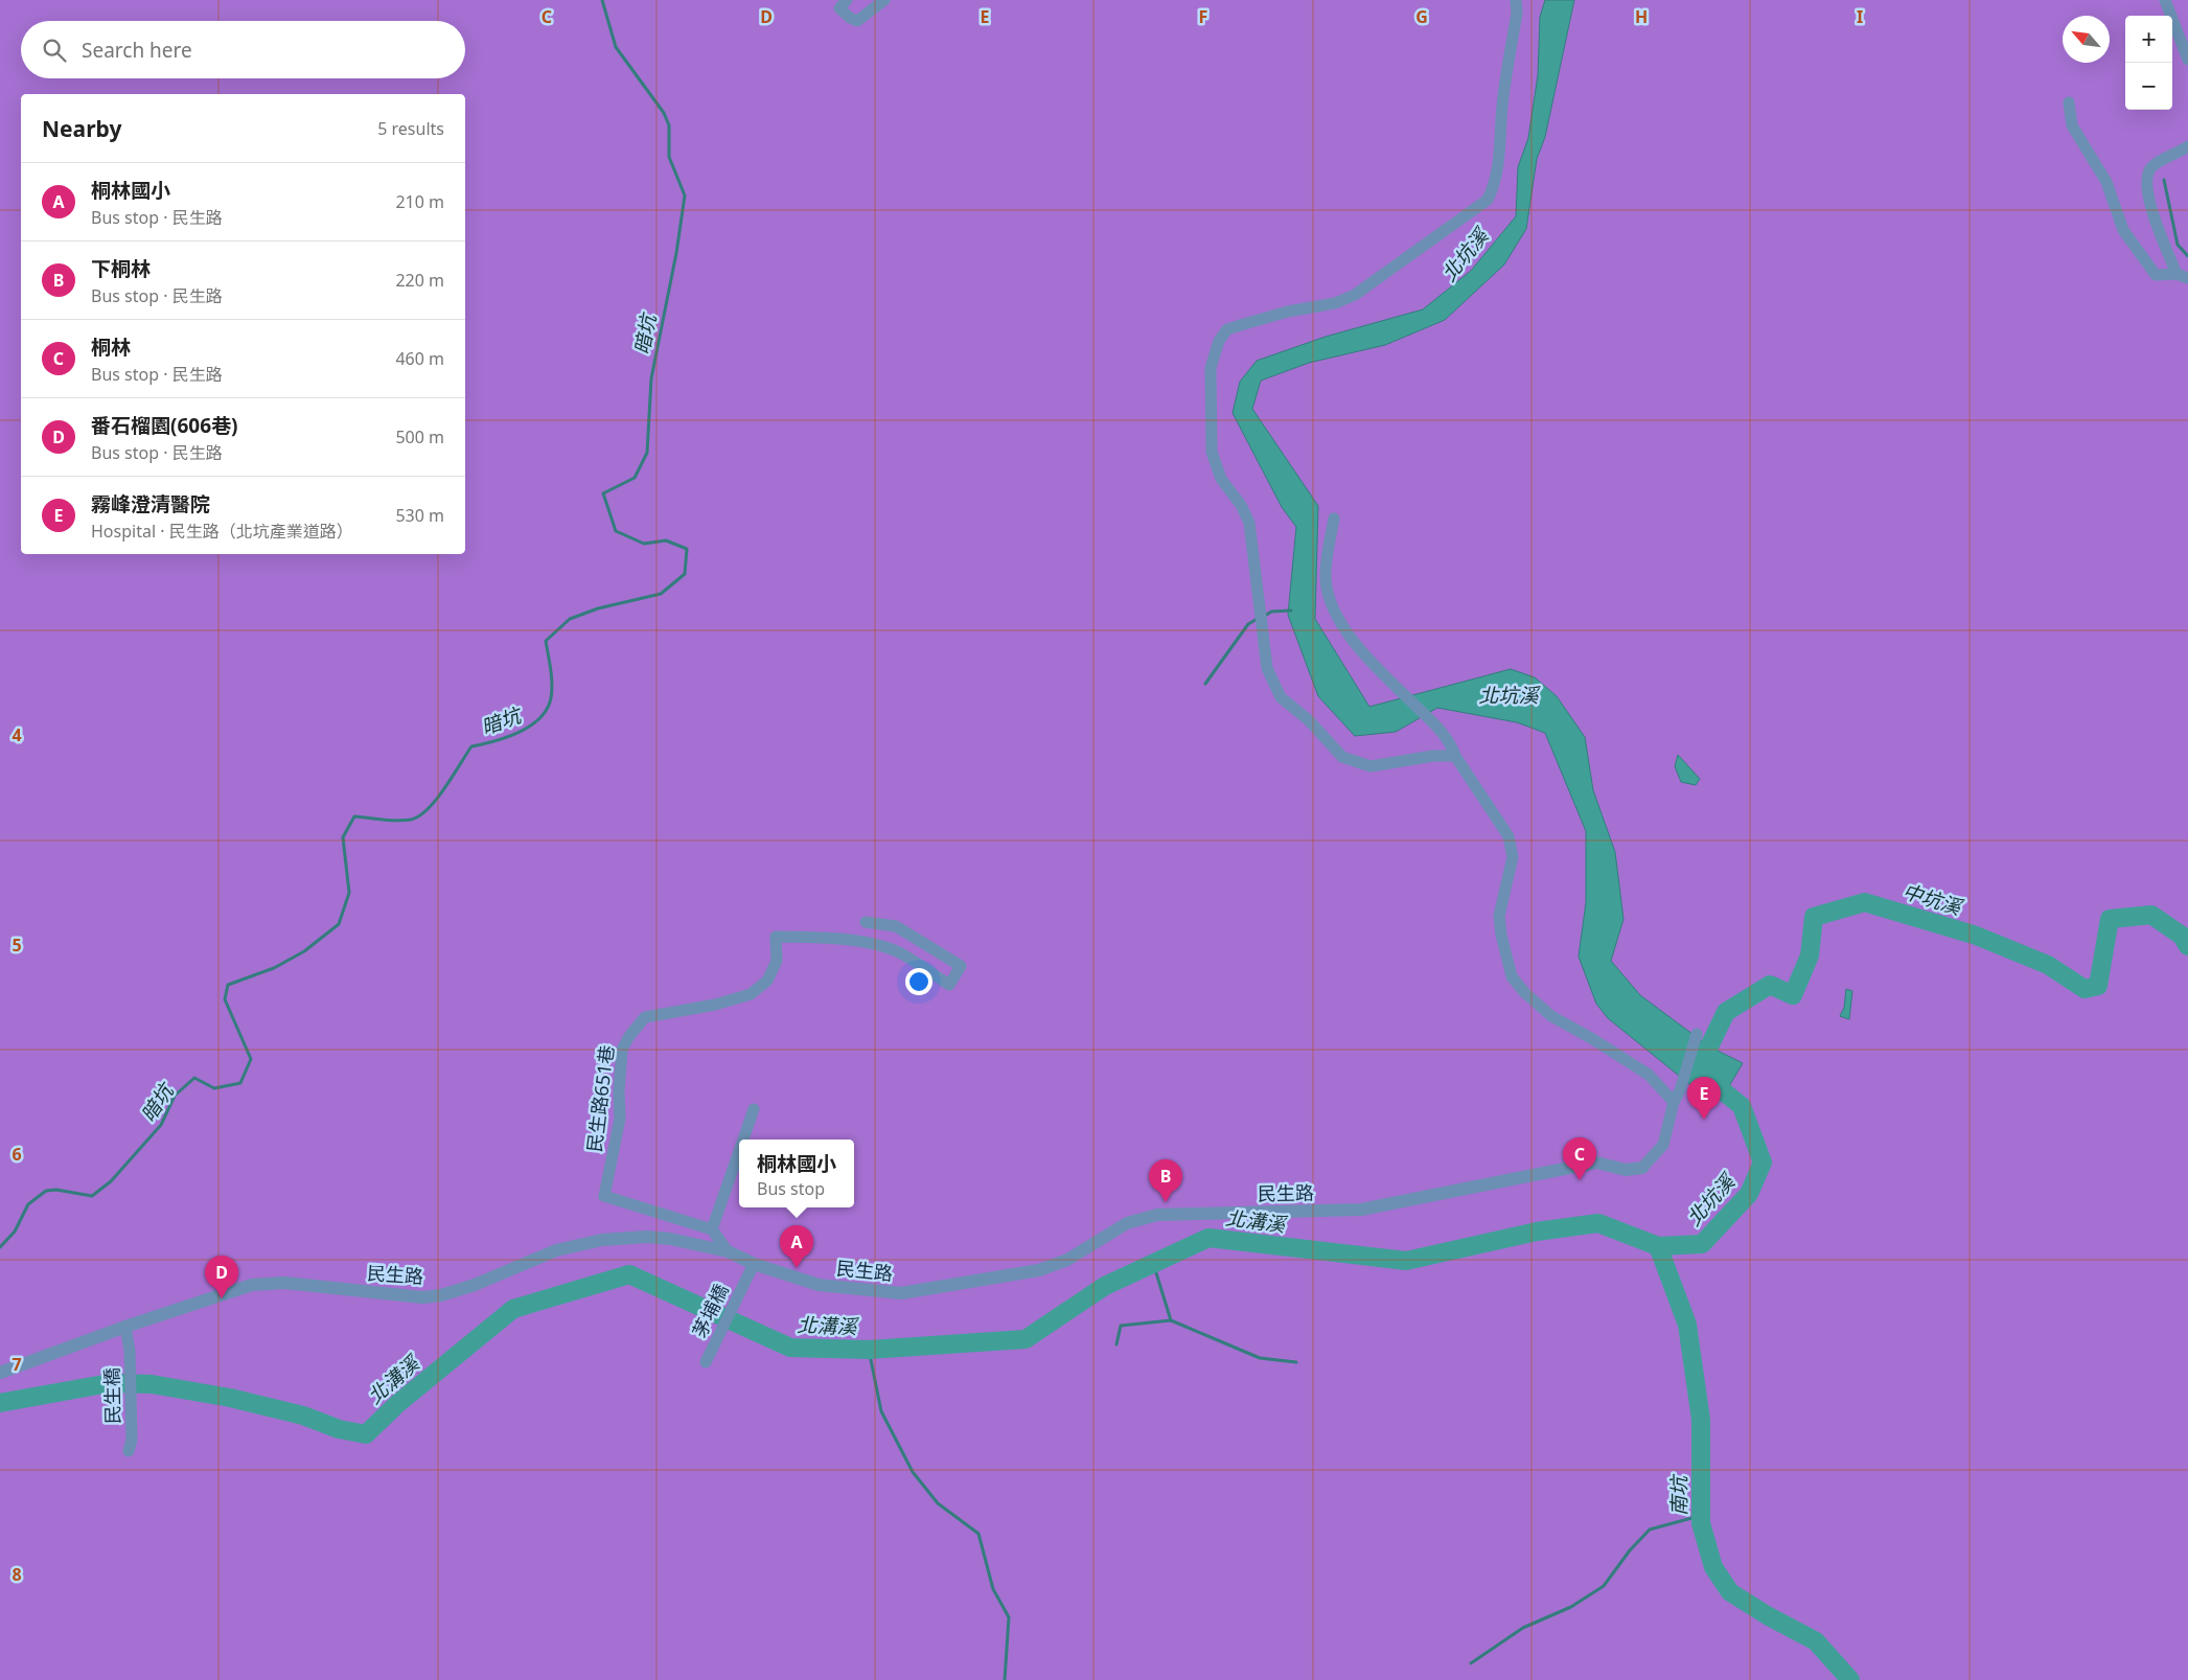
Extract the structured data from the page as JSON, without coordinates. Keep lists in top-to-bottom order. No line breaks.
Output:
{"streets":{"street":["民生路651巷","民生路","茅埔橋","民生橋"]},"crossings":[["民生路","茅埔橋"],["民生路","民生橋"]],"water":["北坑溪","暗坑","中坑溪","北溝溪","南坑"],"north":"top left","page":{"map_buttons":["+","−"],"search":"Search here","heading":["Nearby","5 results"],"list":[{"mark":"A","name":"桐林國小","note":"Bus stop · 民生路","value":"210 m"},{"mark":"B","name":"下桐林","note":"Bus stop · 民生路","value":"220 m"},{"mark":"C","name":"桐林","note":"Bus stop · 民生路","value":"460 m"},{"mark":"D","name":"番石榴園(606巷)","note":"Bus stop · 民生路","value":"500 m"},{"mark":"E","name":"霧峰澄清醫院","note":"Hospital · 民生路（北坑產業道路）","value":"530 m"}],"pins":["E","C","B","A","D"],"popup":["桐林國小","Bus stop"]},"grid":{"columns":["C","D","E","F","G","H","I"],"rows":["4","5","6","7","8"]}}
